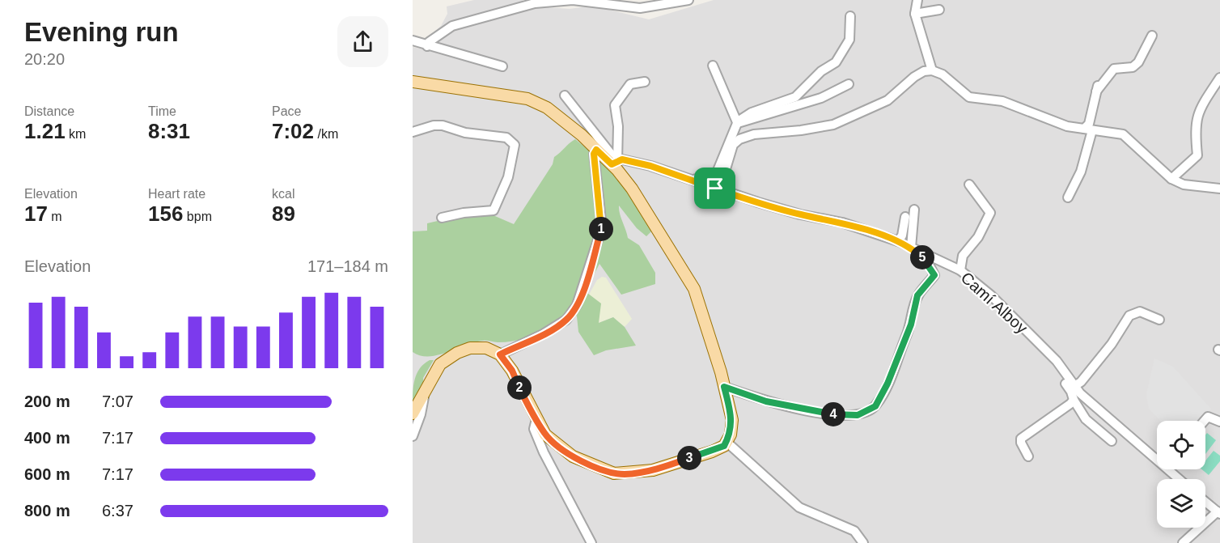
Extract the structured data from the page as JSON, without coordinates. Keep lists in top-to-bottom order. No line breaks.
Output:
{"streets":{"street":["Camí Alboy"]},"page":{"heading":["Evening run","20:20"],"stats":[["Distance","1.21 km"],["Time","8:31"],["Pace","7:02 /km"],["Elevation","17 m"],["Heart rate","156 bpm"],["kcal","89"]],"pins":["1","5","2","4","3"],"chart":["Elevation","171–184 m"],"list":[{"name":"200 m","note":"7:07"},{"name":"400 m","note":"7:17"},{"name":"600 m","note":"7:17"},{"name":"800 m","note":"6:37"}]}}
